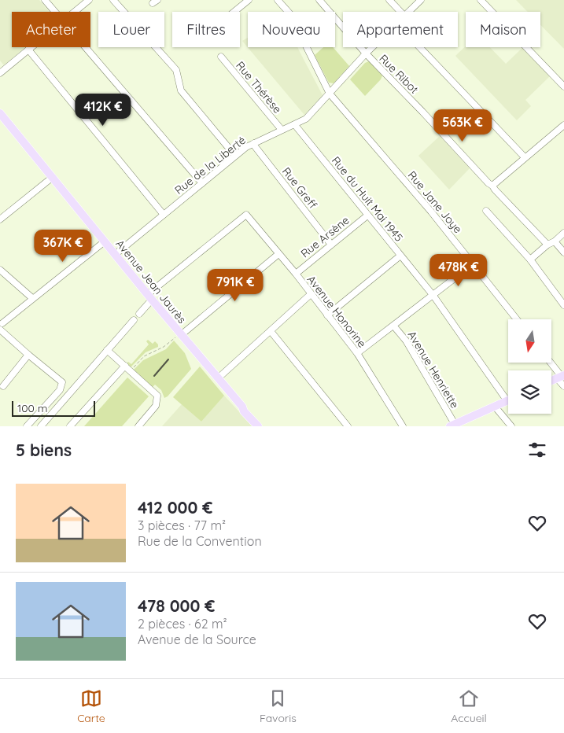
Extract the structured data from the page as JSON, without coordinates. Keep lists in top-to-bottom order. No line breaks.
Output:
{"streets":{"main road":["Avenue Jean Jaurès"],"street":["Rue Ribot","Rue Thérèse","Rue de la Liberté","Rue Greff","Rue du Huit Mai 1945","Rue Jane Joye","Rue Arsène","Avenue Honorine","Avenue Henriette"]},"crossings":[["Rue Ribot","Rue de la Liberté"],["Rue Thérèse","Rue de la Liberté"],["Rue de la Liberté","Rue Greff"],["Rue de la Liberté","Rue du Huit Mai 1945"],["Rue de la Liberté","Rue Jane Joye"],["Rue de la Liberté","Avenue Jean Jaurès"],["Rue Greff","Rue Arsène"],["Rue du Huit Mai 1945","Rue Arsène"],["Rue Arsène","Avenue Honorine"],["Avenue Jean Jaurès","Avenue Honorine"]],"scale_bar":"100 m","north":"bottom","page":{"chip":["Acheter","Louer","Filtres","Nouveau","Appartement","Maison"],"price":["412K €","563K €","367K €","478K €","791K €"],"scale":"100 m","heading":"5 biens","list":[{"name":"412 000 €","note":"3 pièces · 77 m² · Rue de la Convention"},{"name":"478 000 €","note":"2 pièces · 62 m² · Avenue de la Source"}],"tabs":["Carte","Favoris","Accueil"]}}
